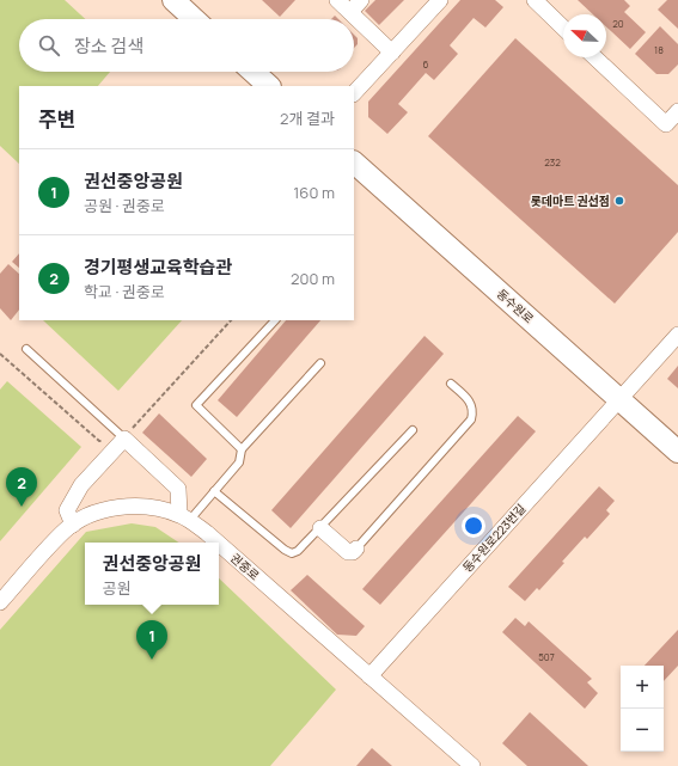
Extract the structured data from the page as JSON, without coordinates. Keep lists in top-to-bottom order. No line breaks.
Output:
{"streets":{"main road":["동수원로"],"street":["동수원로223번길","권중로"]},"crossings":[["동수원로","동수원로223번길"],["동수원로223번길","권중로"]],"places":["롯데마트 권선점"],"house_numbers":["20","18","6","232","507"],"north":"top left","page":{"search":"장소 검색","heading":["주변","2개 결과"],"list":[{"mark":"1","name":"권선중앙공원","note":"공원 · 권중로","value":"160 m"},{"mark":"2","name":"경기평생교육학습관","note":"학교 · 권중로","value":"200 m"}],"pins":["2","1"],"popup":["권선중앙공원","공원"],"map_buttons":["+","−"]}}
